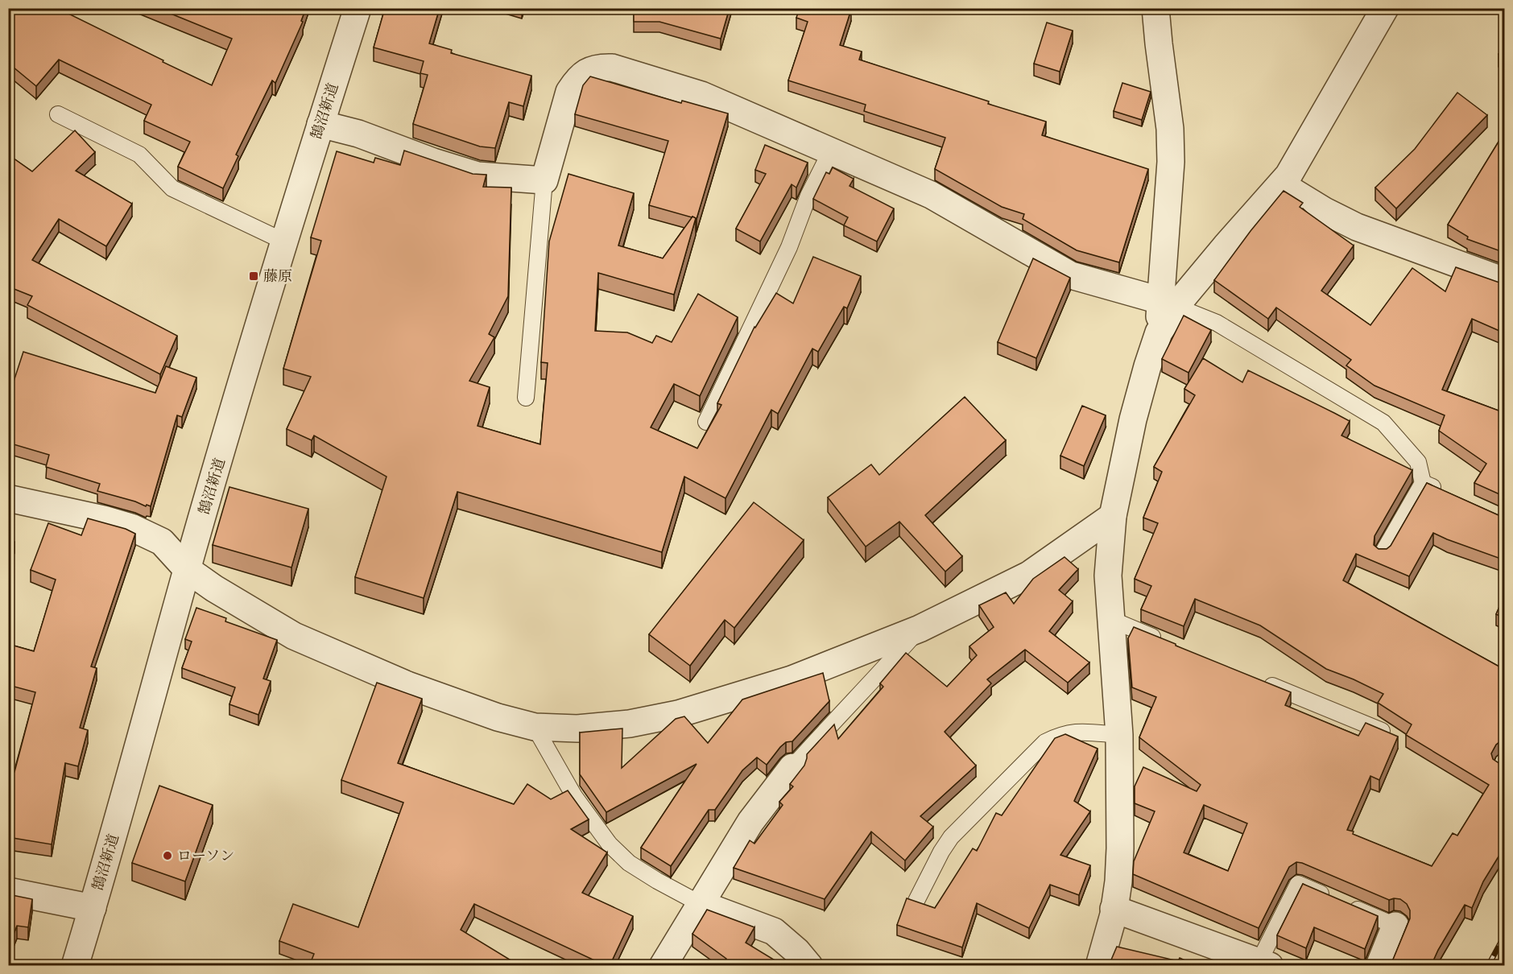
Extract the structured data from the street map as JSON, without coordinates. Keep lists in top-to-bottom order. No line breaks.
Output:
{"streets":{"street":["鵠沼新道"]},"places":{"transit":["藤原"],"other":["ローソン"]}}
